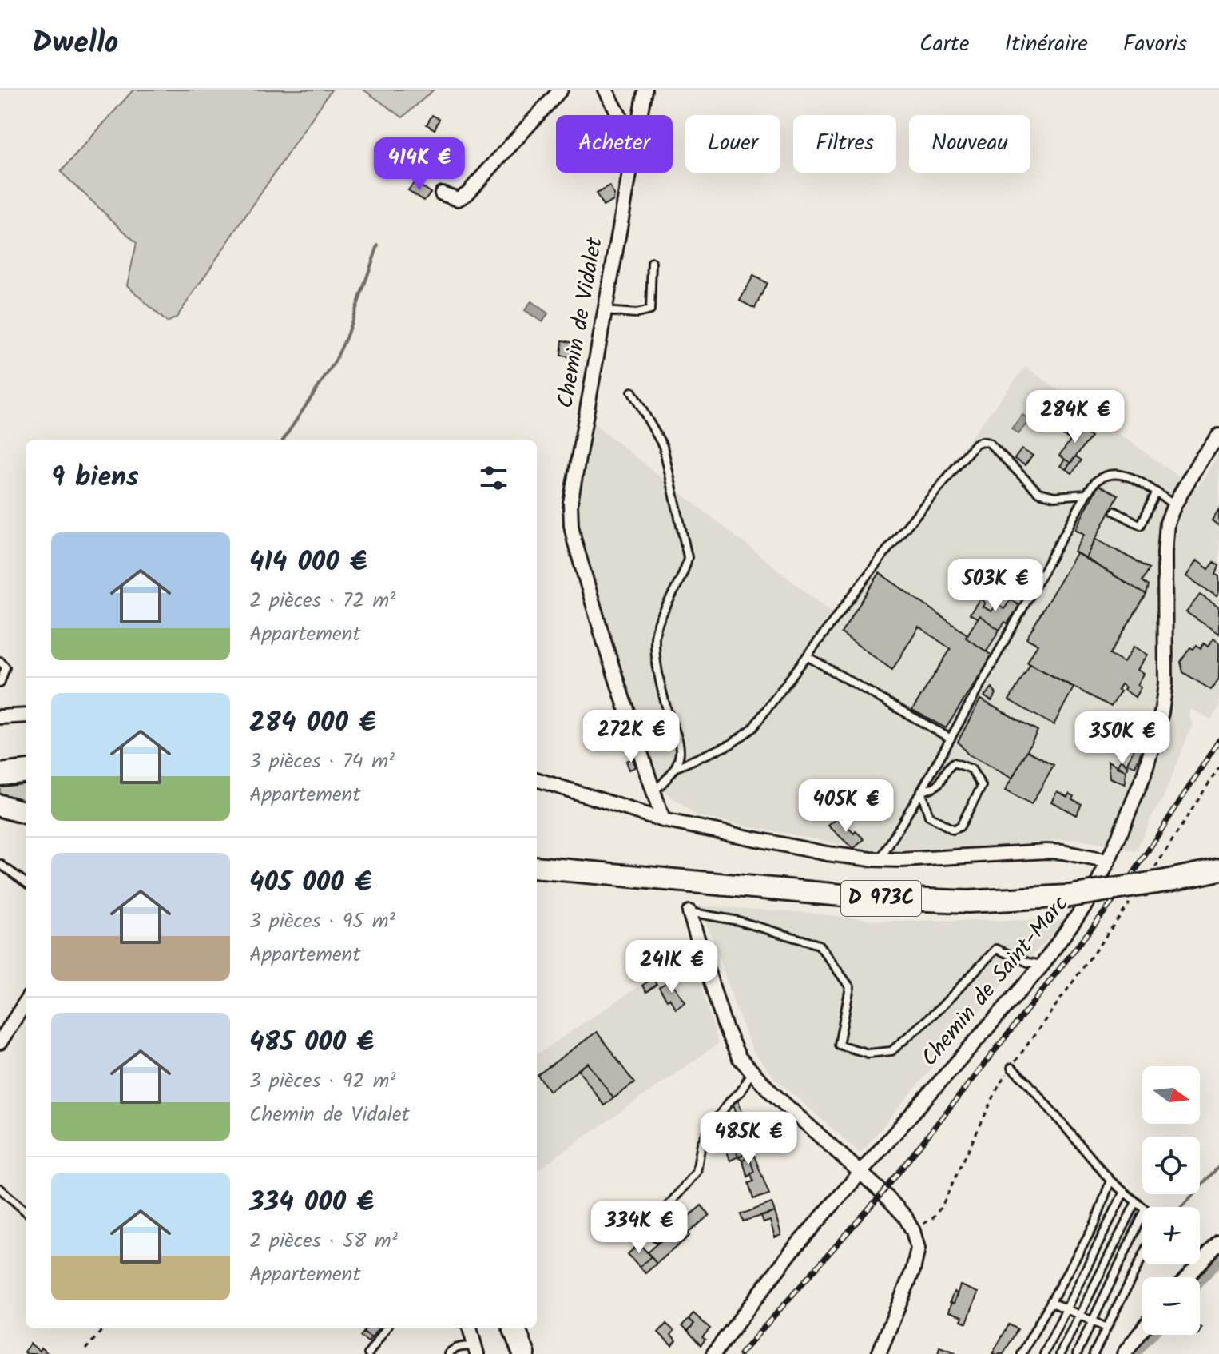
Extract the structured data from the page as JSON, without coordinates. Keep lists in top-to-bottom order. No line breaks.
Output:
{"streets":{"main road":["D 973C"],"street":["Chemin de Vidalet","Chemin de Saint-Marc"]},"north":"right","page":{"header":"Dwello","nav":["Carte","Itinéraire","Favoris"],"chip":["Acheter","Louer","Filtres","Nouveau"],"price":["414K €","284K €","503K €","272K €","350K €","405K €","241K €","485K €","334K €"],"heading":"9 biens","list":[{"name":"414 000 €","note":"2 pièces · 72 m² · Appartement"},{"name":"284 000 €","note":"3 pièces · 74 m² · Appartement"},{"name":"405 000 €","note":"3 pièces · 95 m² · Appartement"},{"name":"485 000 €","note":"3 pièces · 92 m² · Chemin de Vidalet"},{"name":"334 000 €","note":"2 pièces · 58 m² · Appartement"}],"map_buttons":["+","−"]}}
